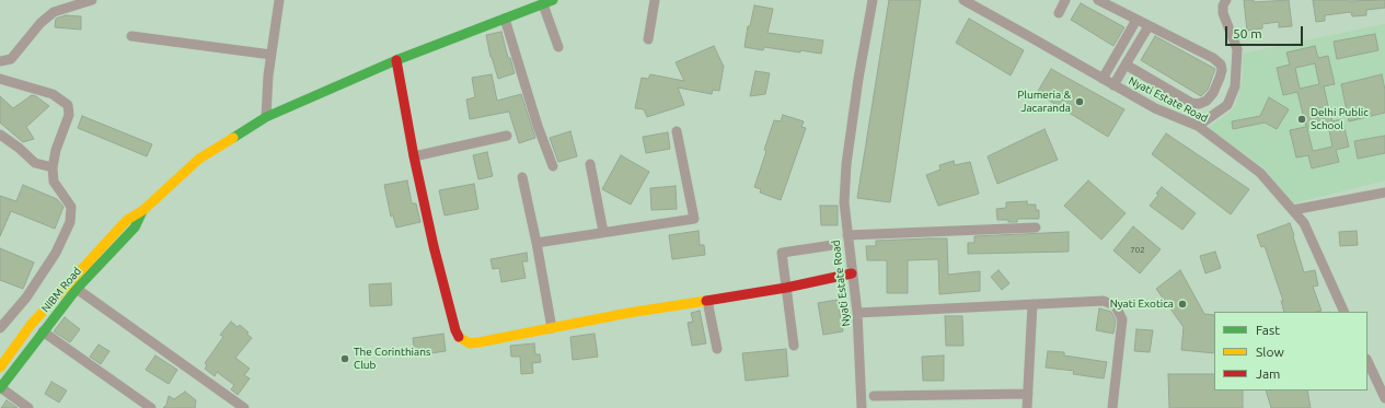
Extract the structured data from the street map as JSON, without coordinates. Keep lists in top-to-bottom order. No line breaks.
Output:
{"streets":{"main road":["NIBM Road"],"street":["Nyati Estate Road"]},"places":["Plumeria & Jacaranda","Delhi Public School","Nyati Exotica","The Corinthians Club"],"house_numbers":["702"],"legend":["Fast","Slow","Jam"],"scale_bar":"50 m"}
